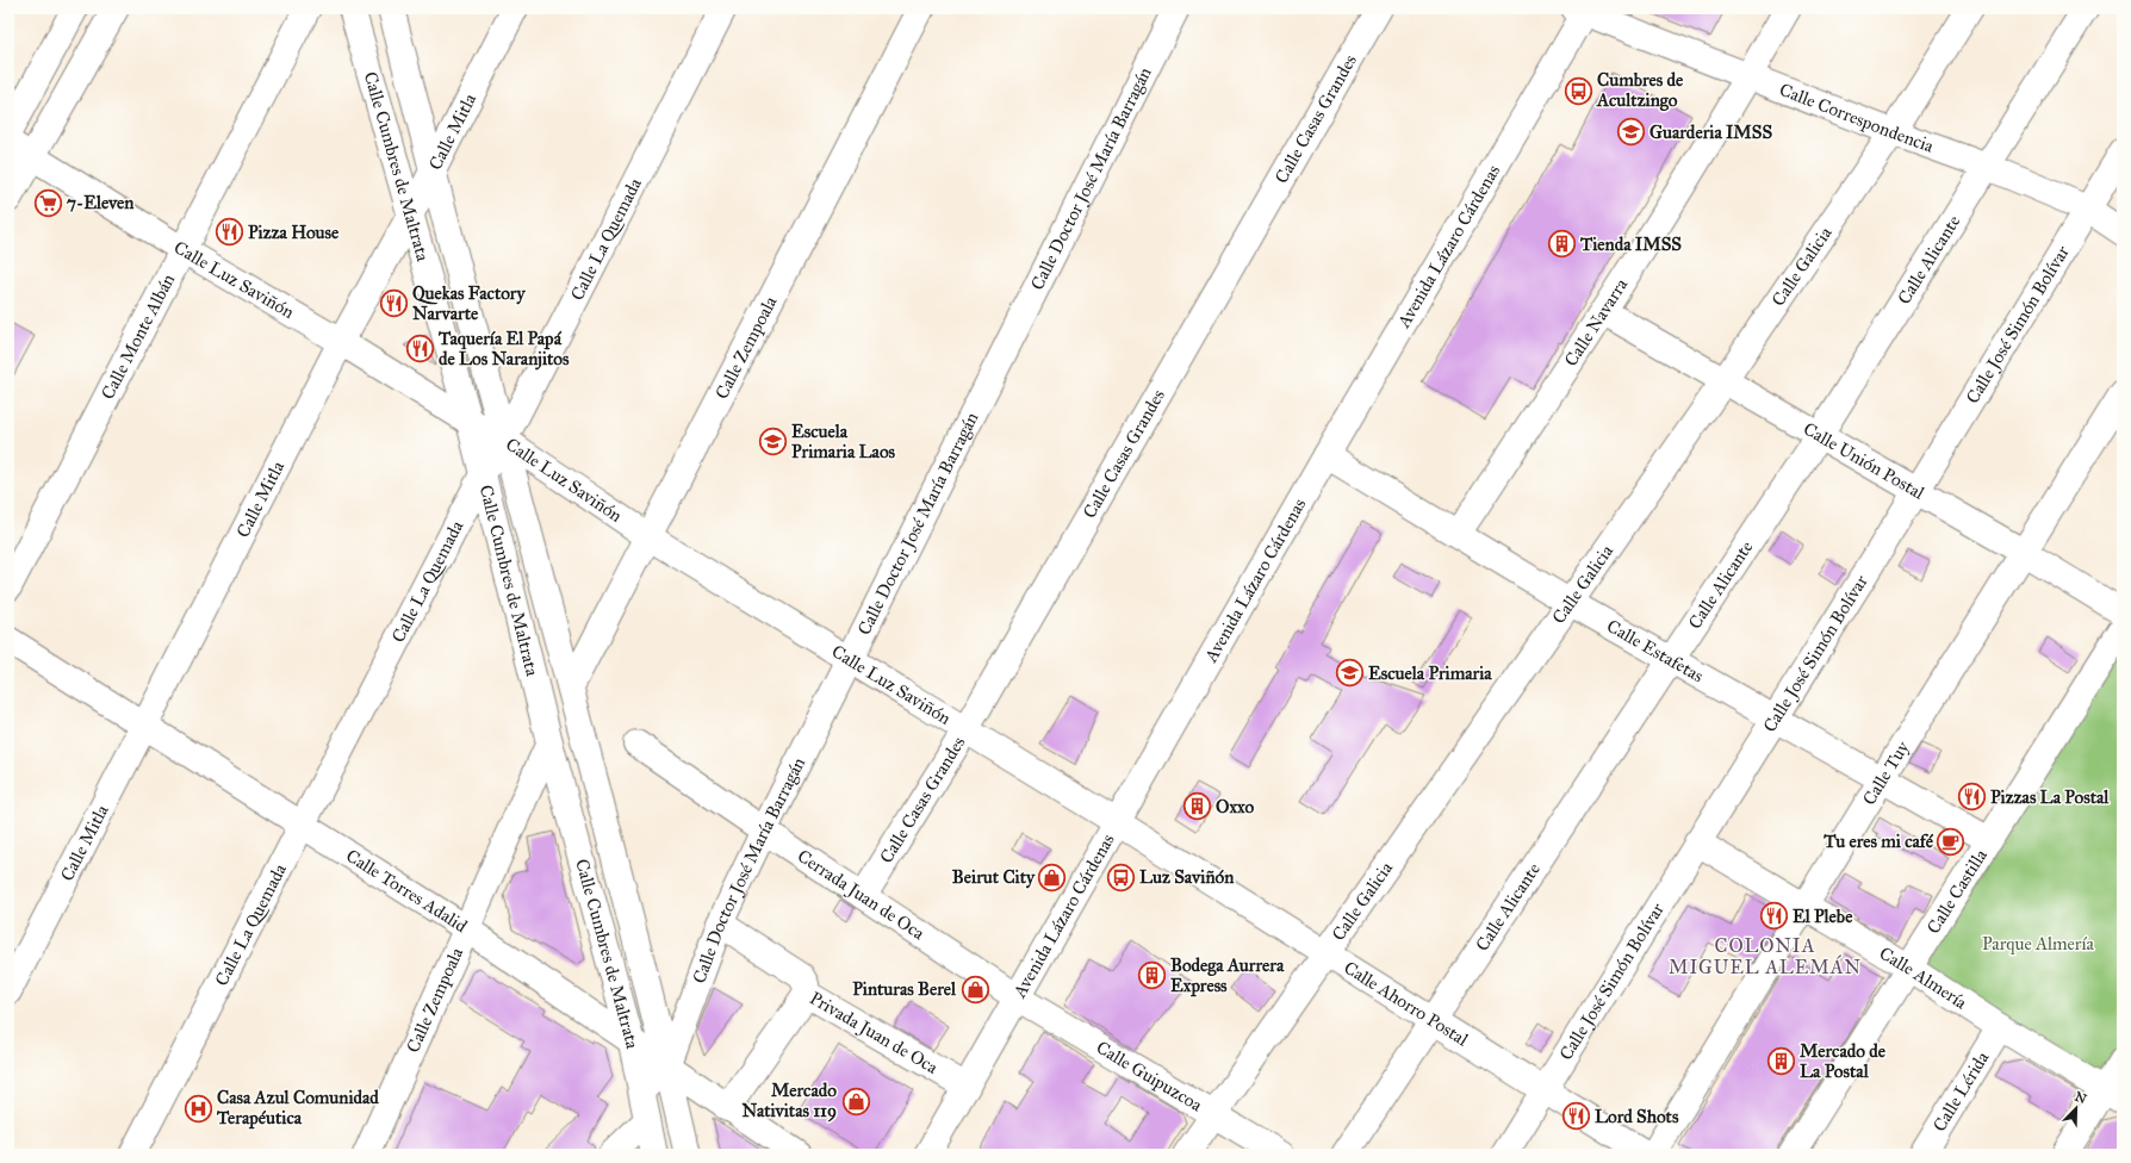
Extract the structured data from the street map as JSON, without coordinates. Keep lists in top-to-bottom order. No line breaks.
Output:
{"streets":{"street":["Calle Correspondencia","Calle Casas Grandes","Calle Mitla","Calle Cumbres de Maltrata","Calle Doctor José María Barragán","Calle La Quemada","Avenida Lázaro Cárdenas","Calle Alicante","Calle Galicia","Calle Luz Saviñón","Calle Navarra","Calle José Simón Bolívar","Calle Monte Albán","Calle Zempoala","Calle Unión Postal","Calle Estafetas","Calle Tuy","Calle Torres Adalid","Calle Castilla","Cerrada Juan de Oca","Calle Almería","Calle Ahorro Postal","Privada Juan de Oca","Calle Guipuzcoa","Calle Lérida"]},"crossings":[["Calle Correspondencia","Avenida Lázaro Cárdenas"],["Calle Correspondencia","Calle Alicante"],["Calle Correspondencia","Calle Galicia"],["Calle Correspondencia","Calle Navarra"],["Calle Correspondencia","Calle José Simón Bolívar"],["Calle Casas Grandes","Calle Luz Saviñón"],["Calle Casas Grandes","Cerrada Juan de Oca"],["Calle Mitla","Calle Cumbres de Maltrata"],["Calle Mitla","Calle Luz Saviñón"],["Calle Mitla","Calle Torres Adalid"],["Calle Cumbres de Maltrata","Calle Doctor José María Barragán"],["Calle Cumbres de Maltrata","Calle La Quemada"],["Calle Cumbres de Maltrata","Calle Luz Saviñón"],["Calle Cumbres de Maltrata","Calle Zempoala"],["Calle Cumbres de Maltrata","Calle Torres Adalid"],["Calle Doctor José María Barragán","Calle Luz Saviñón"],["Calle Doctor José María Barragán","Calle Torres Adalid"],["Calle Doctor José María Barragán","Cerrada Juan de Oca"],["Calle Doctor José María Barragán","Privada Juan de Oca"],["Calle La Quemada","Calle Luz Saviñón"],["Calle La Quemada","Calle Torres Adalid"],["Avenida Lázaro Cárdenas","Calle Luz Saviñón"],["Avenida Lázaro Cárdenas","Calle Estafetas"],["Avenida Lázaro Cárdenas","Cerrada Juan de Oca"],["Avenida Lázaro Cárdenas","Calle Ahorro Postal"],["Avenida Lázaro Cárdenas","Privada Juan de Oca"],["Avenida Lázaro Cárdenas","Calle Guipuzcoa"],["Calle Alicante","Calle Unión Postal"],["Calle Alicante","Calle Estafetas"],["Calle Alicante","Calle Ahorro Postal"],["Calle Galicia","Calle Unión Postal"],["Calle Galicia","Calle Estafetas"],["Calle Galicia","Calle Ahorro Postal"],["Calle Galicia","Calle Guipuzcoa"],["Calle Luz Saviñón","Calle Monte Albán"],["Calle Luz Saviñón","Calle Zempoala"],["Calle Luz Saviñón","Calle Ahorro Postal"],["Calle Navarra","Calle Unión Postal"],["Calle Navarra","Calle Estafetas"],["Calle José Simón Bolívar","Calle Unión Postal"],["Calle José Simón Bolívar","Calle Estafetas"],["Calle José Simón Bolívar","Calle Almería"],["Calle José Simón Bolívar","Calle Ahorro Postal"],["Calle Zempoala","Calle Torres Adalid"],["Calle Unión Postal","Calle Tuy"],["Calle Estafetas","Calle Tuy"],["Calle Estafetas","Calle Castilla"],["Calle Tuy","Calle Almería"],["Calle Castilla","Calle Almería"],["Cerrada Juan de Oca","Calle Guipuzcoa"],["Calle Almería","Calle Lérida"]],"districts":["COLONIA MIGUEL ALEMÁN"],"parks":["Parque Almería"],"places":{"bus stop":["Cumbres de Acultzingo","Luz Saviñón"],"school or university":["Guarderia IMSS","Escuela Primaria Laos","Escuela Primaria"],"supermarket":["7-Eleven"],"restaurant":["Pizza House","Quekas Factory Narvarte","Taquería El Papá de Los Naranjitos","Pizzas La Postal","El Plebe","Lord Shots"],"building":["Tienda IMSS","Oxxo","Bodega Aurrera Express","Mercado de La Postal"],"cafe":["Tu eres mi café"],"shop":["Beirut City","Pinturas Berel","Mercado Nativitas 119"],"hospital":["Casa Azul Comunidad Terapéutica"]},"north":"top right"}
